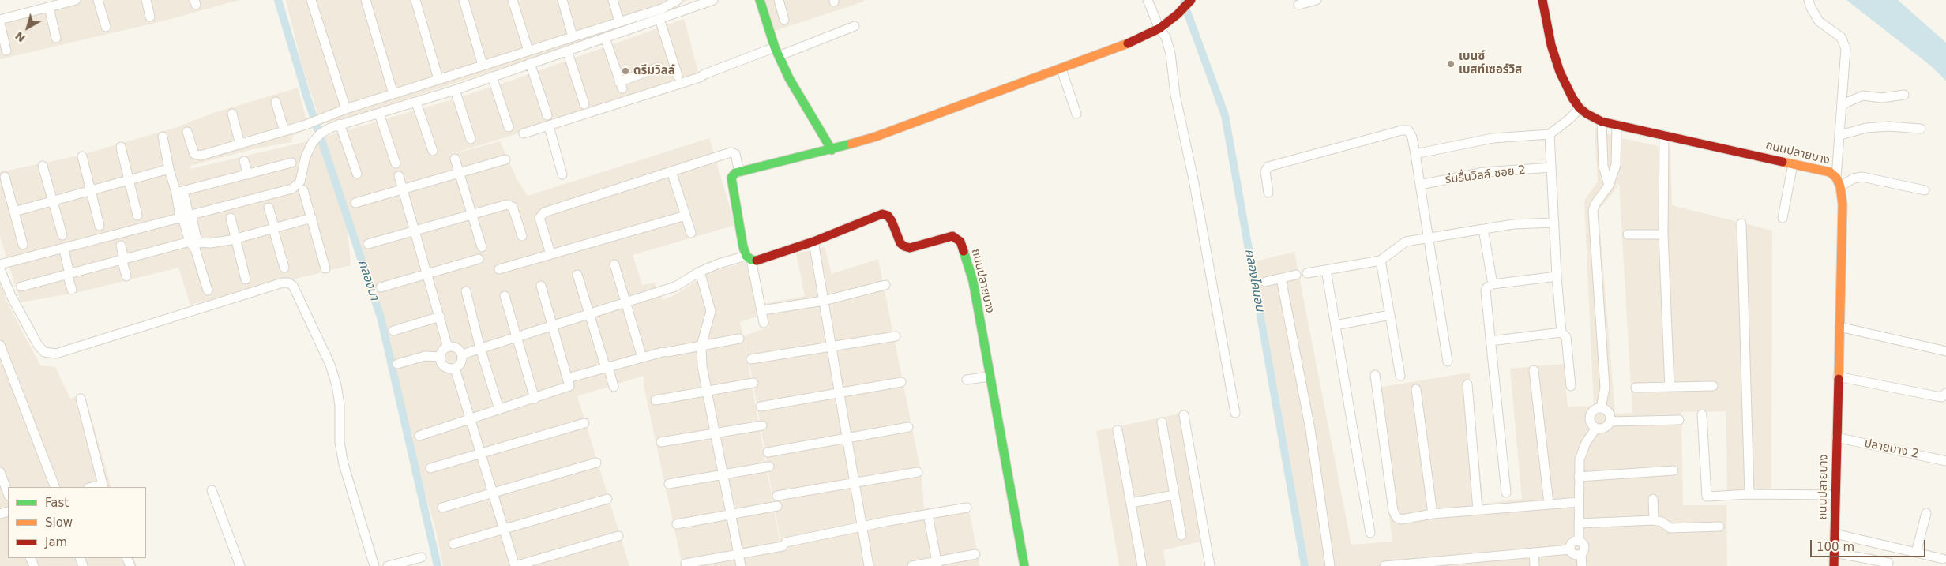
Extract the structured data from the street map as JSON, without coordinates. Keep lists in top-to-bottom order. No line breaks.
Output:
{"streets":{"street":["ถนนปลายบาง","ร่มรื่นวิลล์ ซอย 2","ปลายบาง 2"]},"crossings":[["ถนนปลายบาง","ปลายบาง 2"]],"water":["คลองนา","คลองโคนอน"],"places":["เบนซ์ เบสท์เซอร์วิส","ดรีมวิลล์"],"legend":["Fast","Slow","Jam"],"scale_bar":"100 m","north":"bottom left"}
